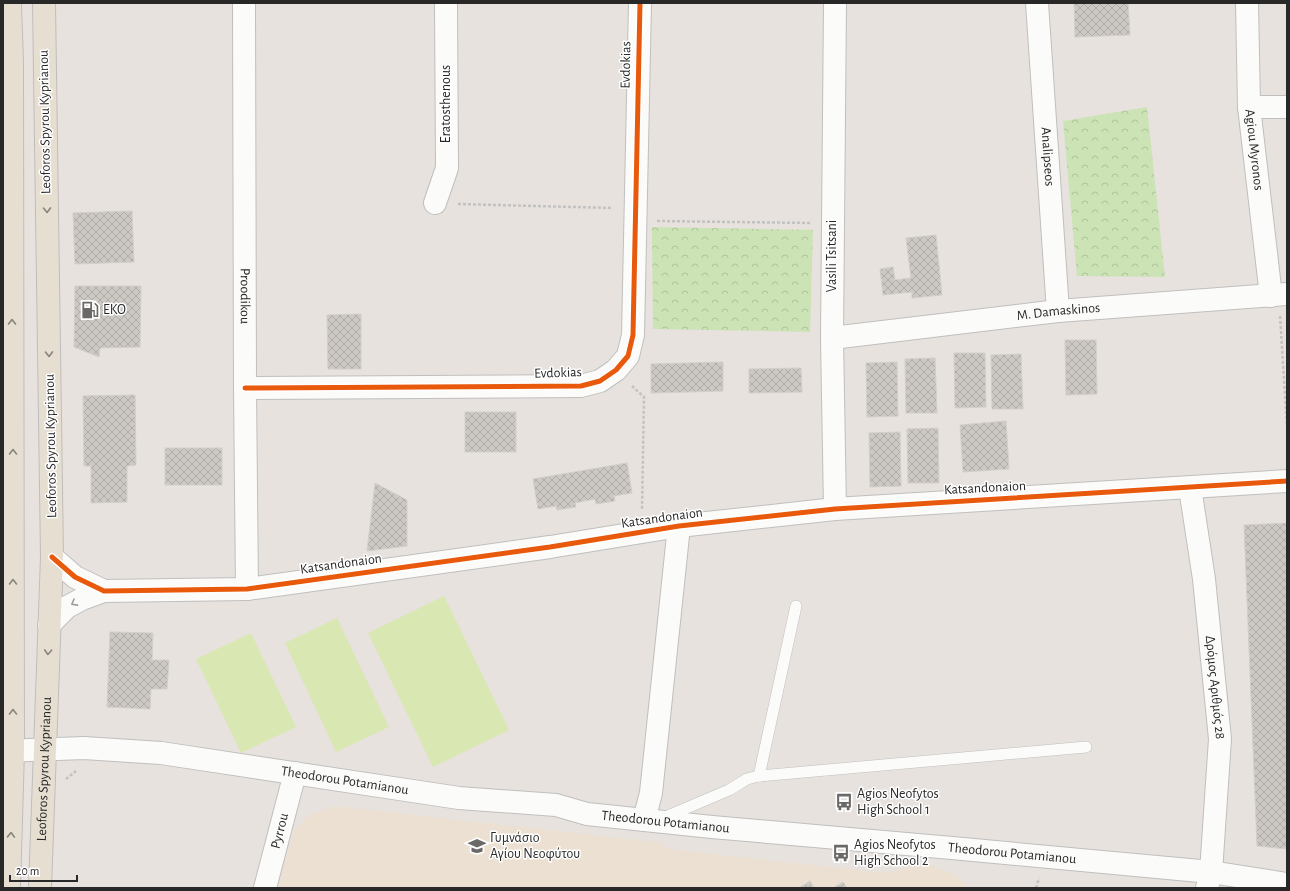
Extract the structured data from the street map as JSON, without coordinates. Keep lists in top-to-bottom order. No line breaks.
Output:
{"streets":{"main road":["Leoforos Spyrou Kyprianou"],"street":["Evdokias","Eratosthenous","Agiou Myronos","Analipseos","Vasili Tsitsani","Proodikou","M. Damaskinos","Katsandonaion","Δρόμος Αριθμός 28","Theodorou Potamianou","Pyrrou"]},"crossings":[["Evdokias","Proodikou"],["Leoforos Spyrou Kyprianou","Katsandonaion"],["Leoforos Spyrou Kyprianou","Theodorou Potamianou"],["Agiou Myronos","M. Damaskinos"],["Analipseos","M. Damaskinos"],["Vasili Tsitsani","M. Damaskinos"],["Vasili Tsitsani","Katsandonaion"],["Proodikou","Katsandonaion"],["Katsandonaion","Δρόμος Αριθμός 28"],["Δρόμος Αριθμός 28","Theodorou Potamianou"],["Theodorou Potamianou","Pyrrou"]],"places":{"fuel station":["EKO"],"bus stop":["Agios Neofytos High School 1","Agios Neofytos High School 2"],"school or university":["Γυμνάσιο Αγίου Νεοφύτου"]},"scale_bar":"20 m"}
